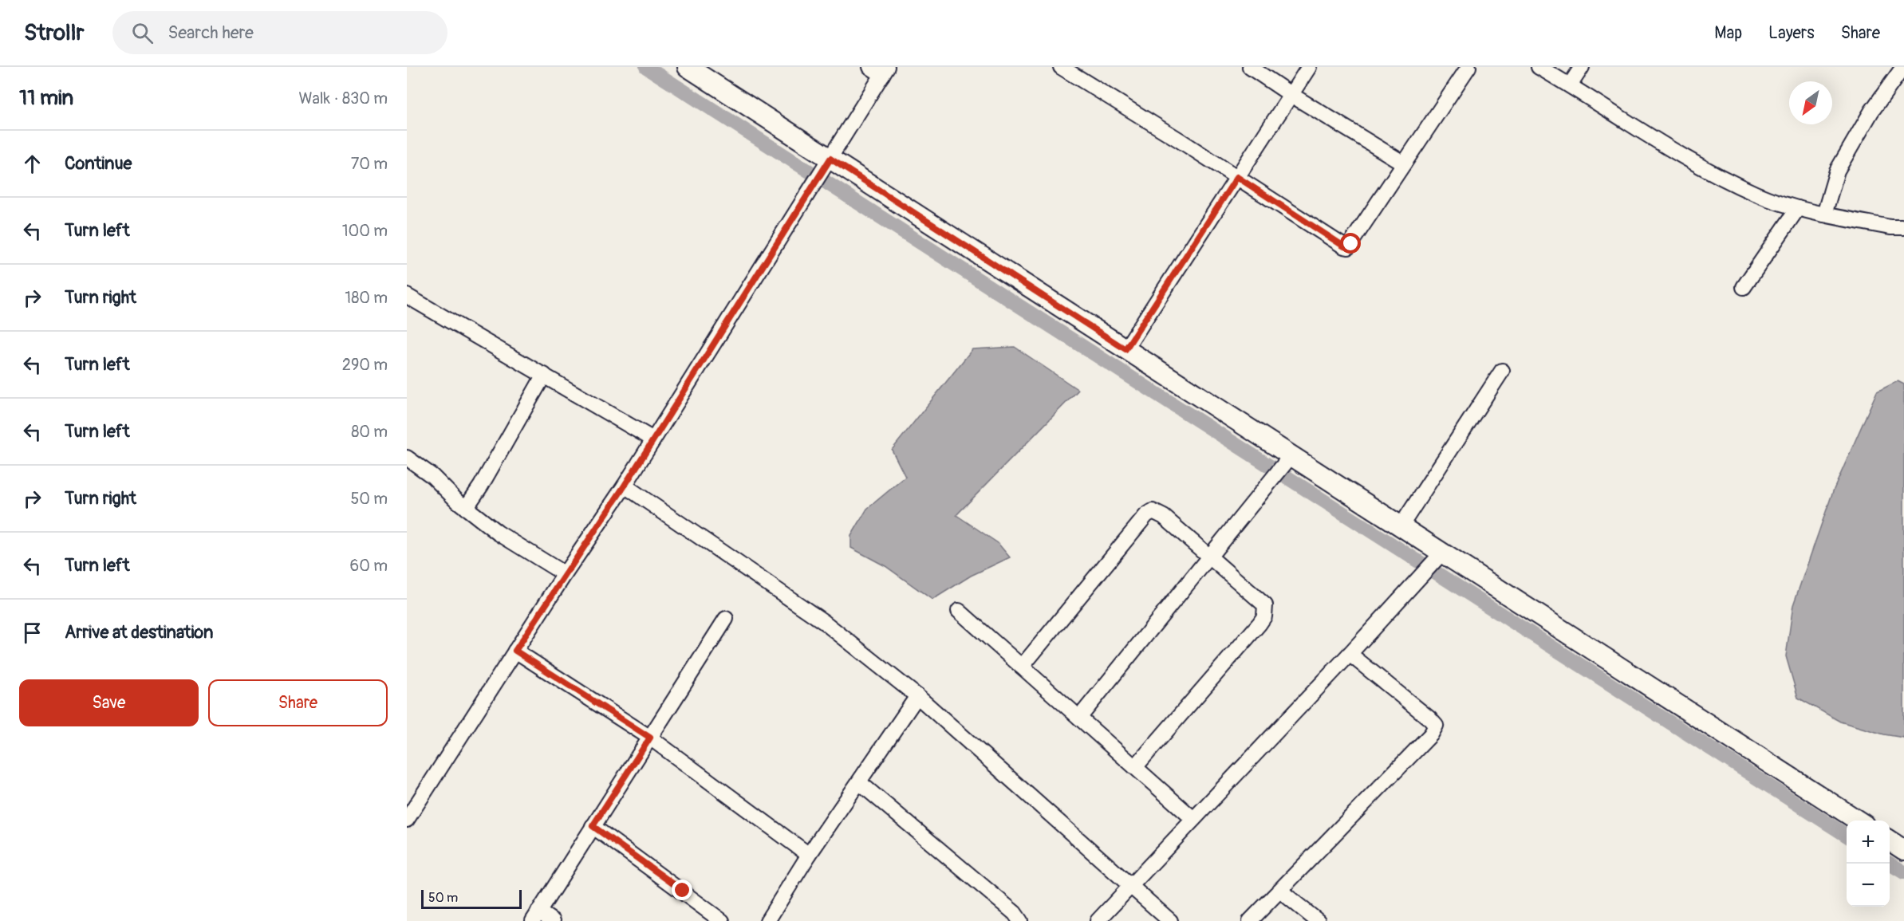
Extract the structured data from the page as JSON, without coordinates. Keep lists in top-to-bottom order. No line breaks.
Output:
{"scale_bar":"50 m","north":"bottom left","page":{"header":"Strollr","search":"Search here","nav":["Map","Layers","Share"],"heading":["11 min","Walk · 830 m"],"list":[["Continue","70 m"],["Turn left","100 m"],["Turn right","180 m"],["Turn left","290 m"],["Turn left","80 m"],["Turn right","50 m"],["Turn left","60 m"],"Arrive at destination"],"buttons":["Save","Share"],"map_buttons":["+","−"],"scale":"50 m"}}
